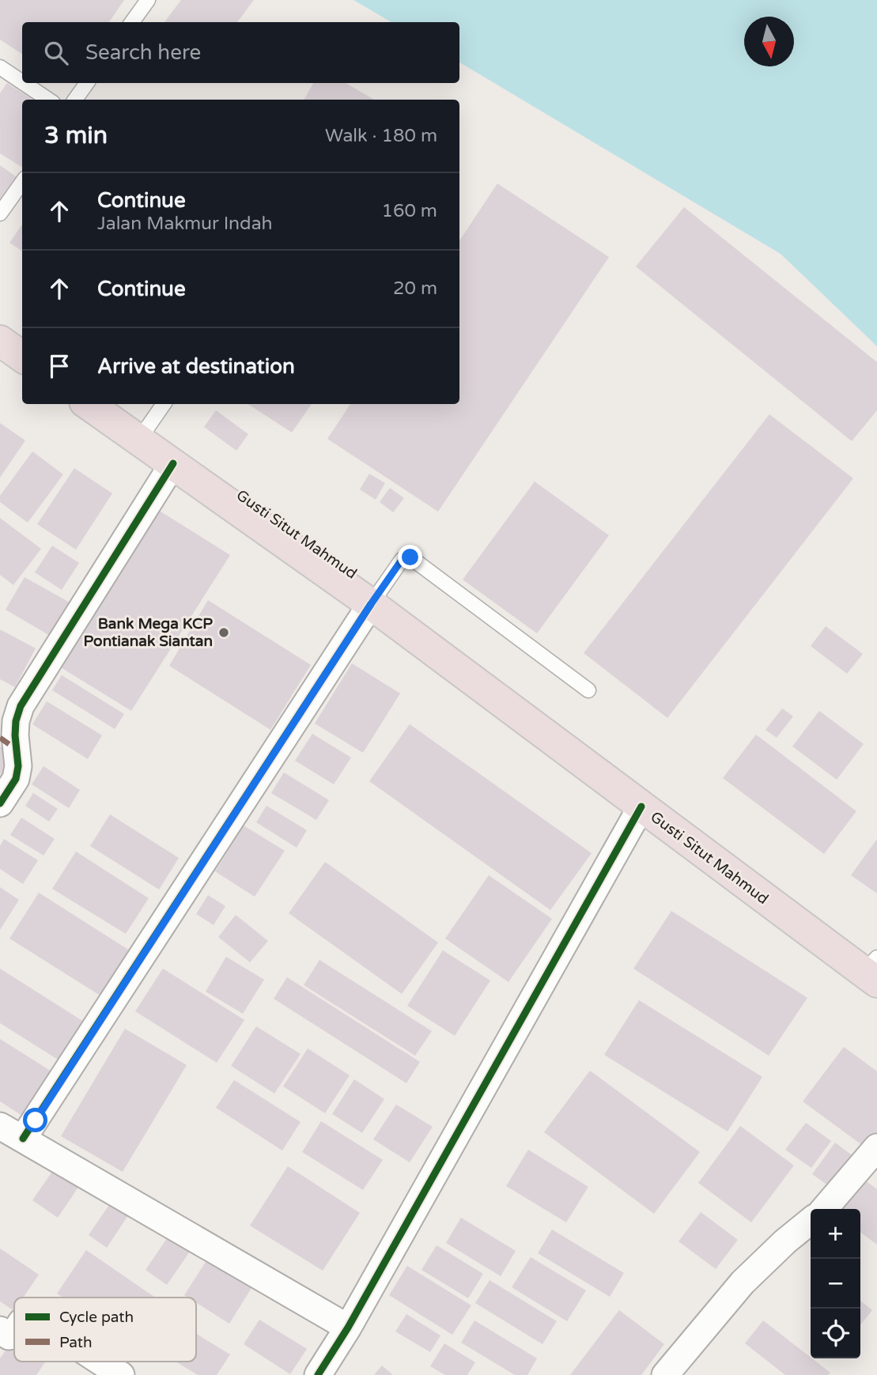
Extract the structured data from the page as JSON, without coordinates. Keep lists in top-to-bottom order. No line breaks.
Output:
{"streets":{"highway":["Gusti Situt Mahmud"]},"places":["Bank Mega KCP Pontianak Siantan"],"legend":["Cycle path","Path"],"north":"bottom","page":{"search":"Search here","heading":["3 min","Walk · 180 m"],"list":[["Continue","Jalan Makmur Indah","160 m"],["Continue","20 m"],"Arrive at destination"],"map_buttons":["+","−"]}}
